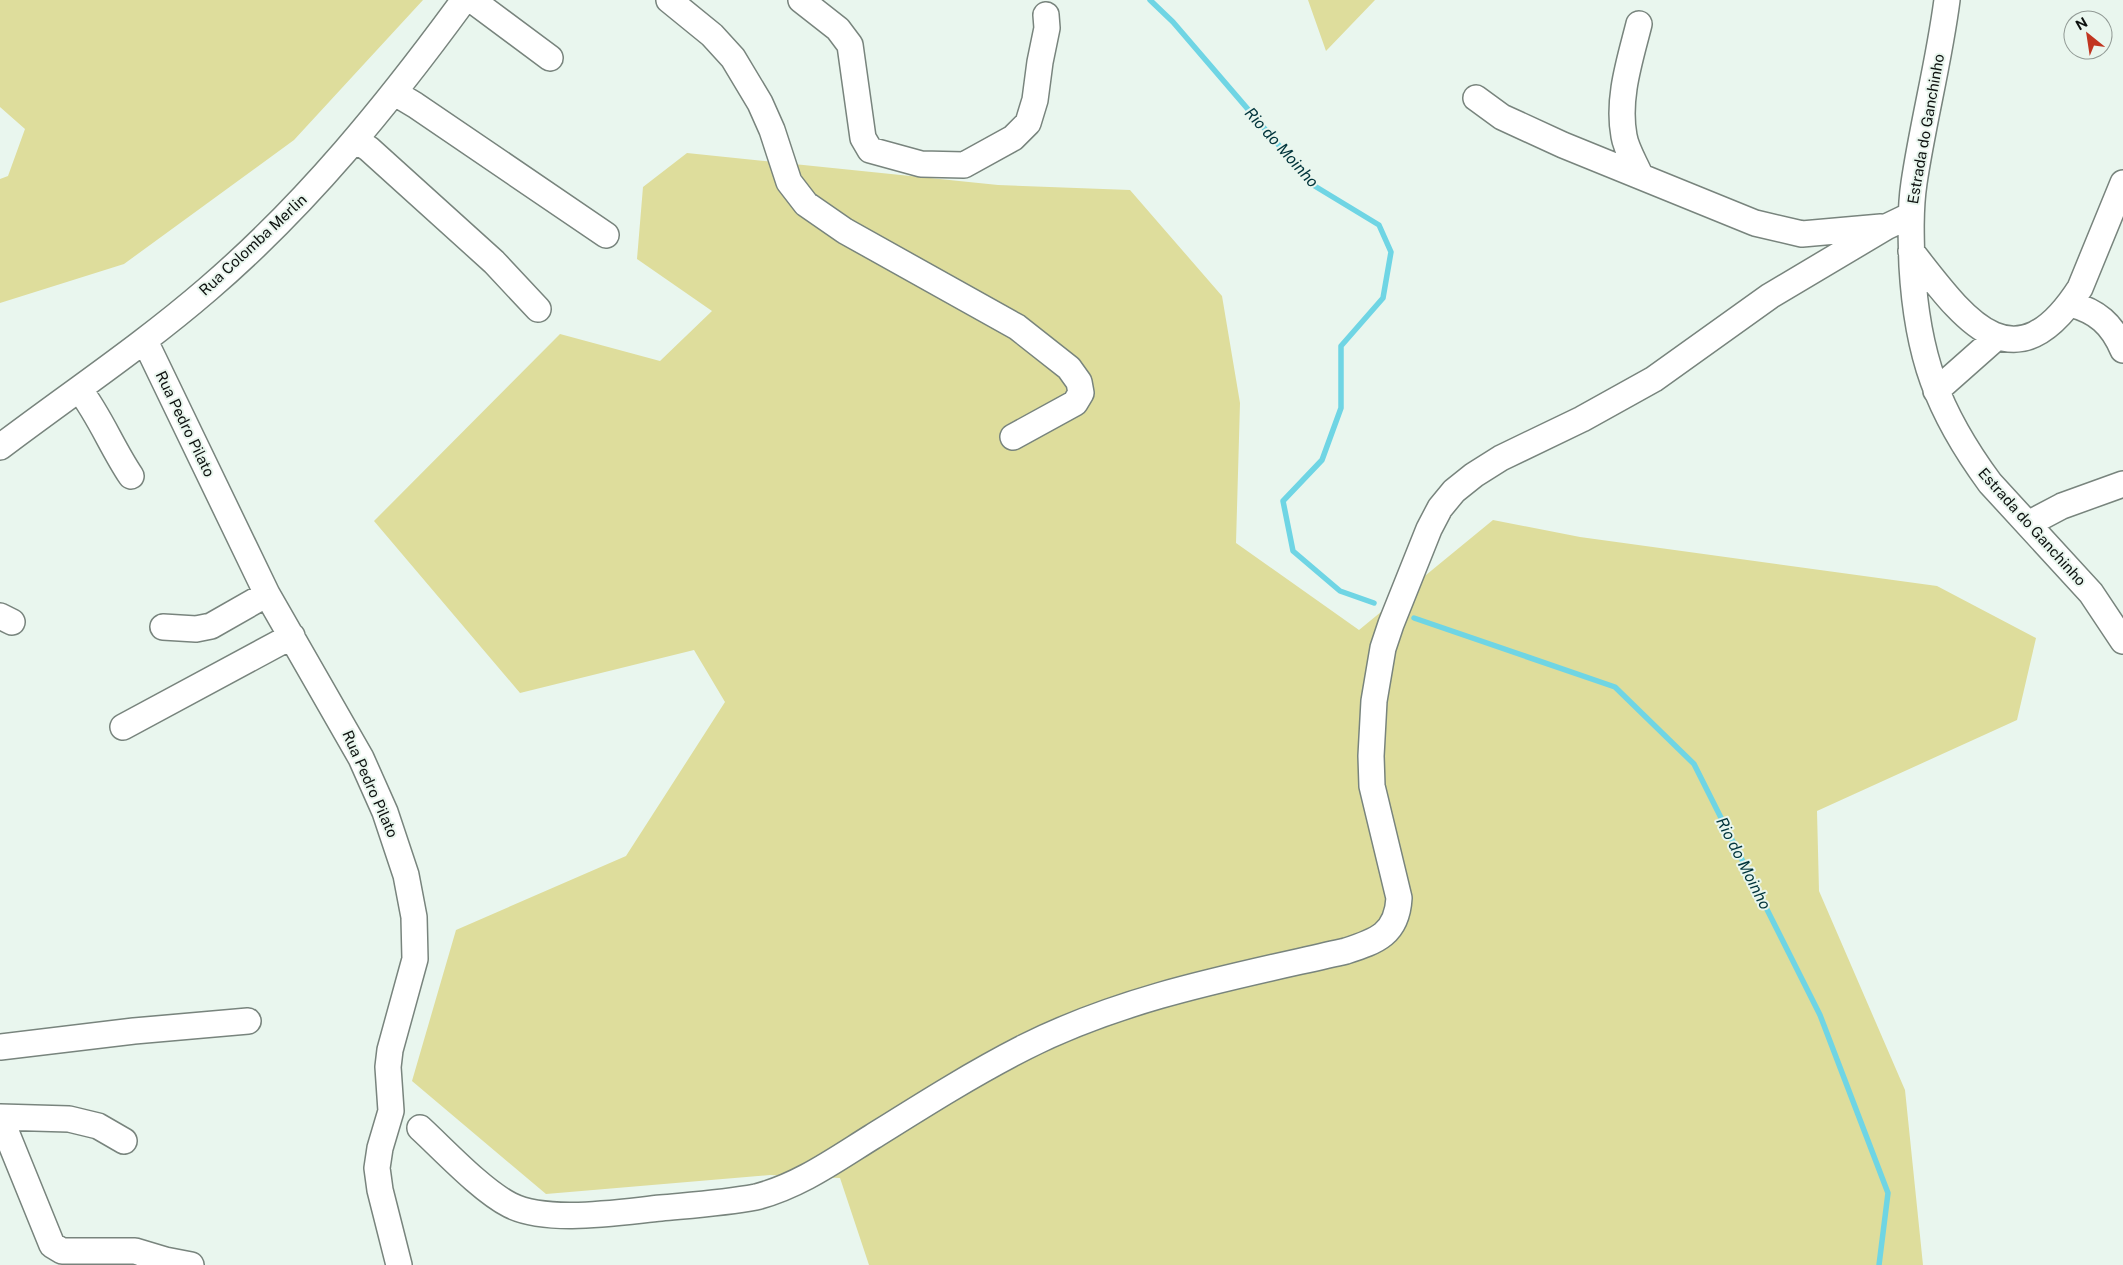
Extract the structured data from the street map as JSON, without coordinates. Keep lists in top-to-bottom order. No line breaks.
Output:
{"streets":{"street":["Estrada do Ganchinho","Rua Colomba Merlin","Rua Pedro Pilato"]},"crossings":[["Rua Colomba Merlin","Rua Pedro Pilato"]],"water":["Rio do Moinho"],"north":"top left"}
